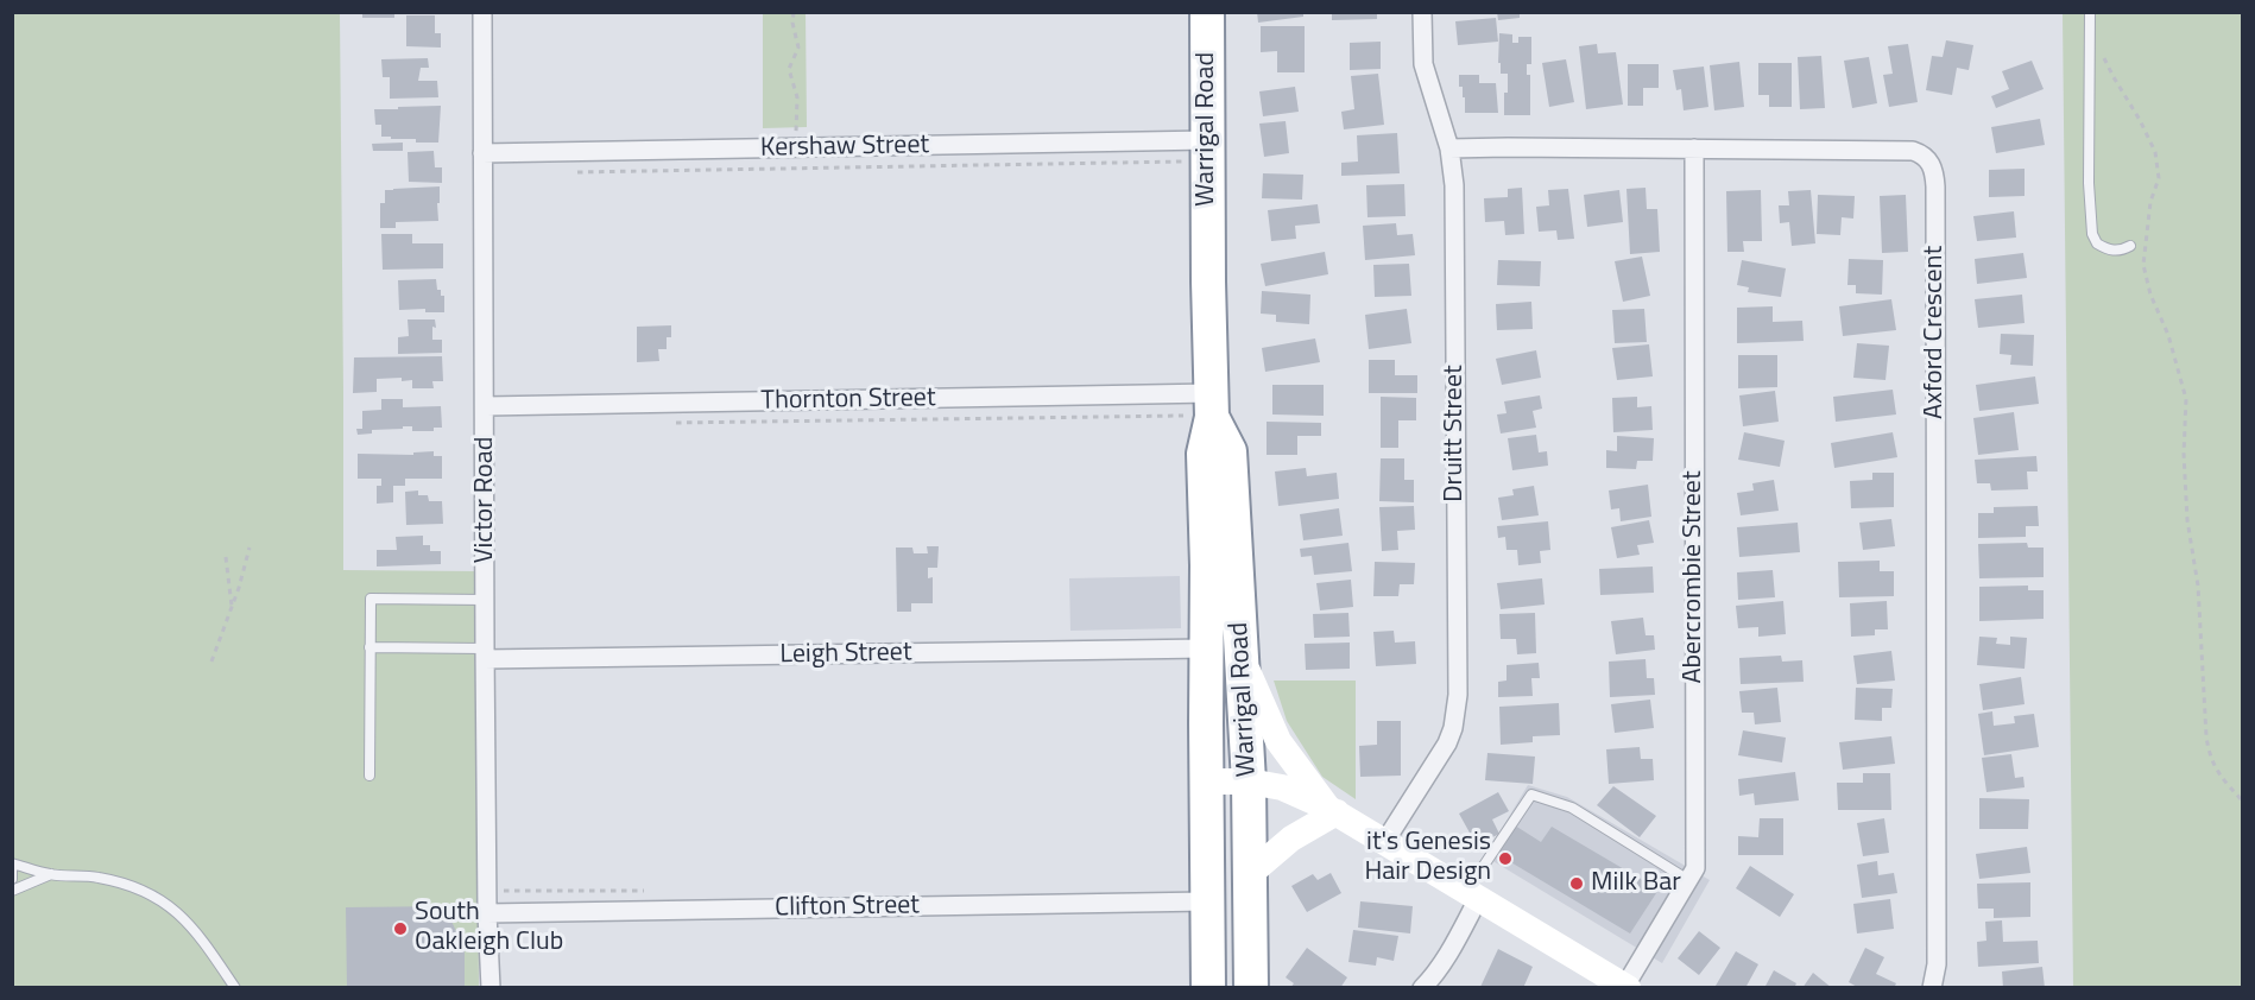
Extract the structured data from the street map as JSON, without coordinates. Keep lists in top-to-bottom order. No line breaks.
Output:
{"streets":{"highway":["Warrigal Road"],"street":["Kershaw Street","Axford Crescent","Thornton Street","Druitt Street","Victor Road","Abercrombie Street","Leigh Street","Clifton Street"]},"crossings":[["Warrigal Road","Kershaw Street"],["Warrigal Road","Thornton Street"],["Warrigal Road","Leigh Street"],["Warrigal Road","Clifton Street"],["Kershaw Street","Victor Road"],["Axford Crescent","Druitt Street"],["Axford Crescent","Abercrombie Street"],["Thornton Street","Victor Road"],["Victor Road","Leigh Street"],["Victor Road","Clifton Street"]],"places":["it's Genesis Hair Design","Milk Bar","South Oakleigh Club"]}
